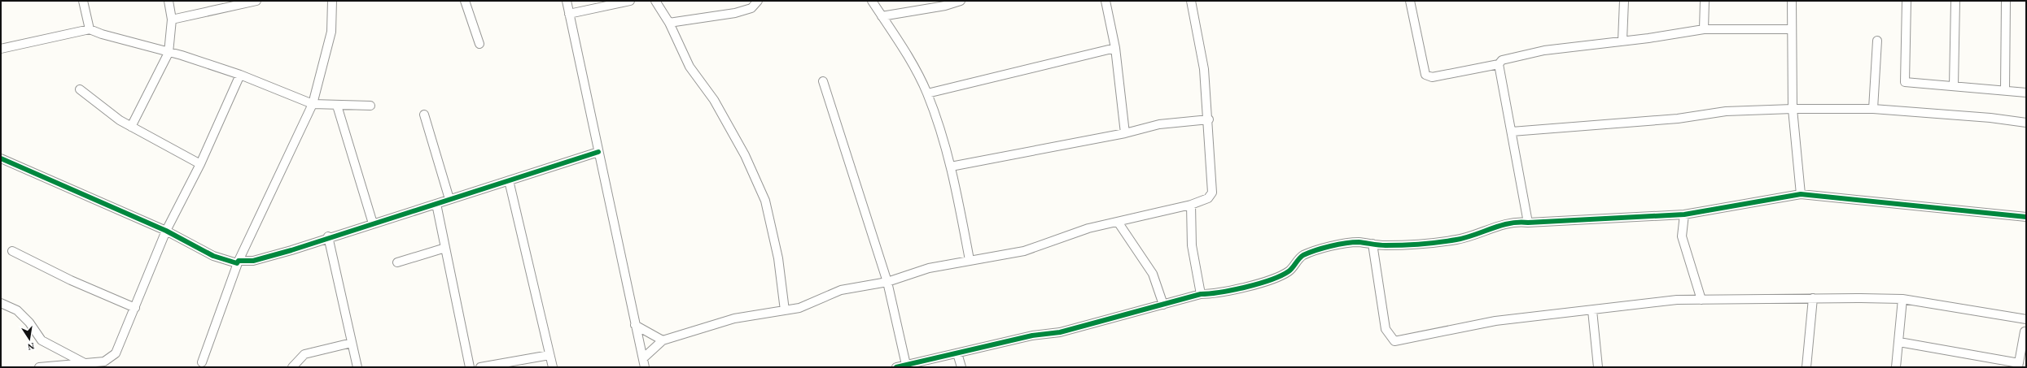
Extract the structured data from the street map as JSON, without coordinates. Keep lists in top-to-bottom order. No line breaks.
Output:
{"north":"bottom"}
